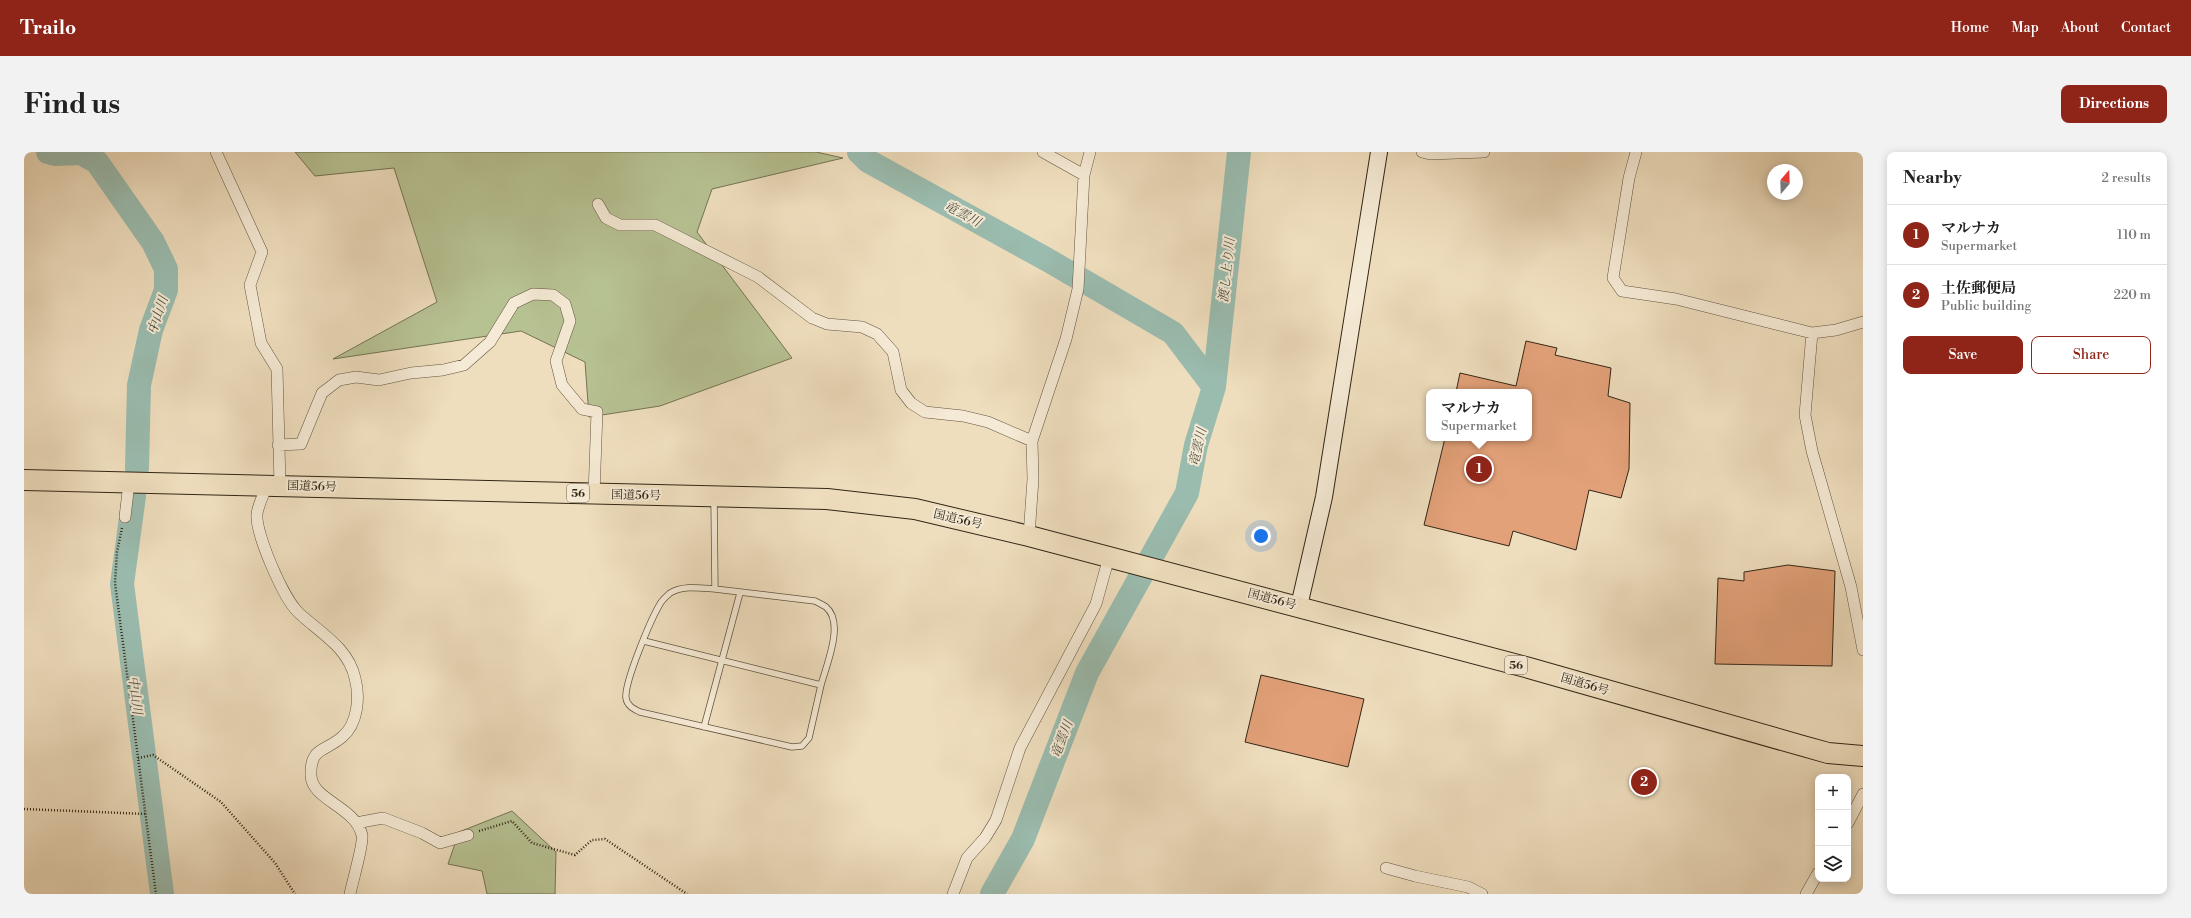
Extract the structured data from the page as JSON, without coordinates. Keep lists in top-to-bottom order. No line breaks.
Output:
{"streets":{"highway":["国道56号","56"]},"water":["竜雲川","渡し上り川","中山川"],"north":"top","page":{"header":"Trailo","nav":["Home","Map","About","Contact"],"buttons":["Directions",["Save","Share"]],"title":"Find us","heading":["Nearby","2 results"],"list":[{"mark":"1","name":"マルナカ","note":"Supermarket","value":"110 m"},{"mark":"2","name":"土佐郵便局","note":"Public building","value":"220 m"}],"popup":["マルナカ","Supermarket"],"pins":["1","2"],"map_buttons":["+","−"]}}
